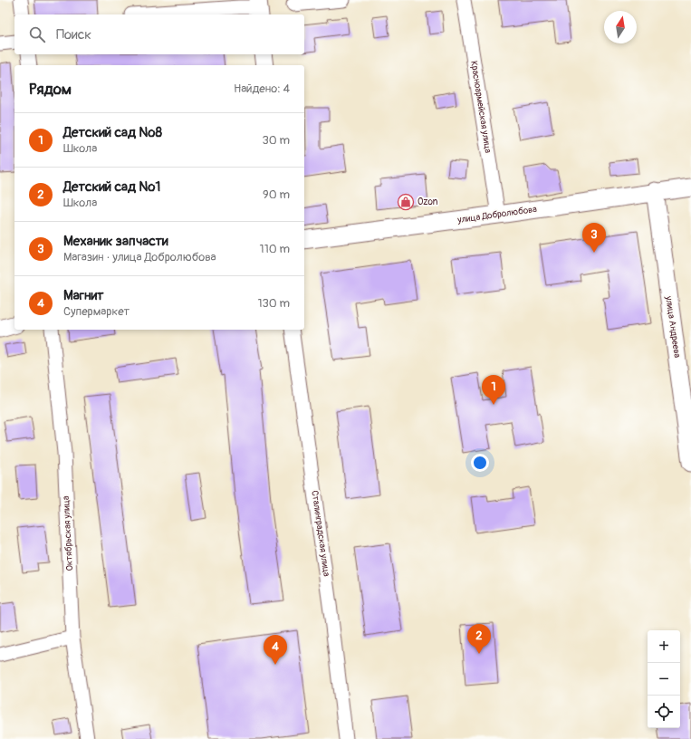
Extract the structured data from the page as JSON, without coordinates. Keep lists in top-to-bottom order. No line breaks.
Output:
{"streets":{"street":["Красноармейская улица","улица Добролюбова","улица Андреева","Октябрьская улица","Сталинградская улица"]},"crossings":[["Красноармейская улица","улица Добролюбова"],["улица Добролюбова","улица Андреева"]],"places":{"shop":["Ozon"]},"north":"top","page":{"search":"Поиск","heading":["Рядом","Найдено: 4"],"list":[{"mark":"1","name":"Детский сад №8","note":"Школа","value":"30 m"},{"mark":"2","name":"Детский сад №1","note":"Школа","value":"90 m"},{"mark":"3","name":"Механик запчасти","note":"Магазин · улица Добролюбова","value":"110 m"},{"mark":"4","name":"Магнит","note":"Супермаркет","value":"130 m"}],"pins":["3","1","2","4"],"map_buttons":["+","−"]}}
